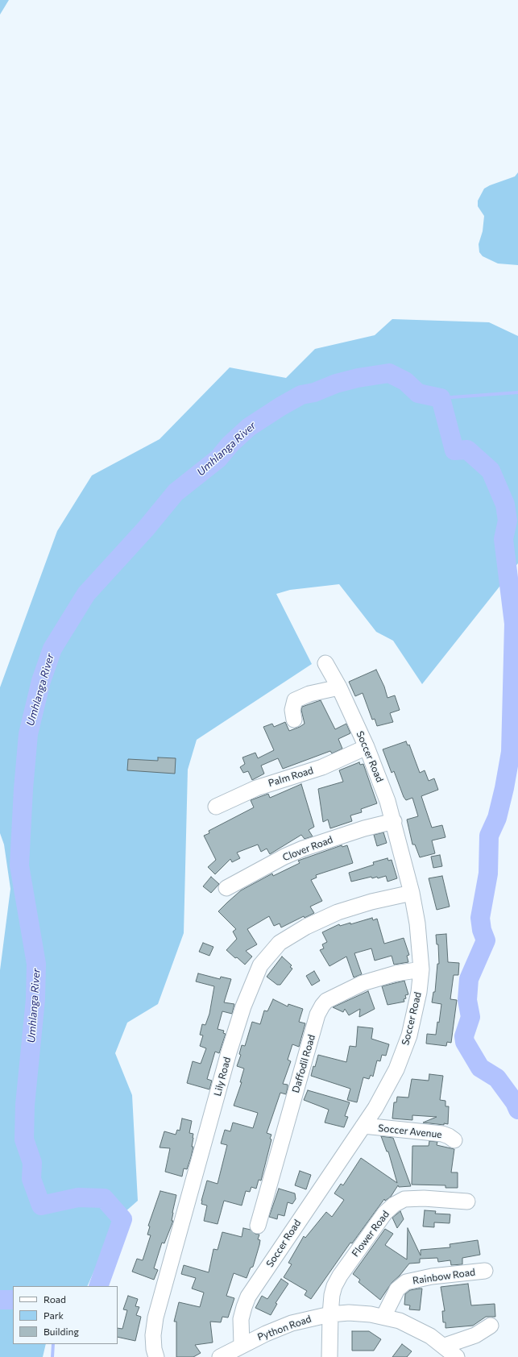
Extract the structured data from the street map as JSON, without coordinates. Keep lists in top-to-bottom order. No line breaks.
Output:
{"streets":{"street":["Soccer Road","Palm Road","Clover Road","Daffodil Road","Lily Road","Soccer Avenue","Flower Road","Rainbow Road","Python Road"]},"crossings":[["Soccer Road","Palm Road"],["Soccer Road","Clover Road"],["Soccer Road","Daffodil Road"],["Soccer Road","Lily Road"],["Soccer Road","Soccer Avenue"],["Soccer Road","Python Road"],["Flower Road","Python Road"],["Rainbow Road","Python Road"]],"water":["Umhlanga River"],"legend":["Road","Park","Building"]}
